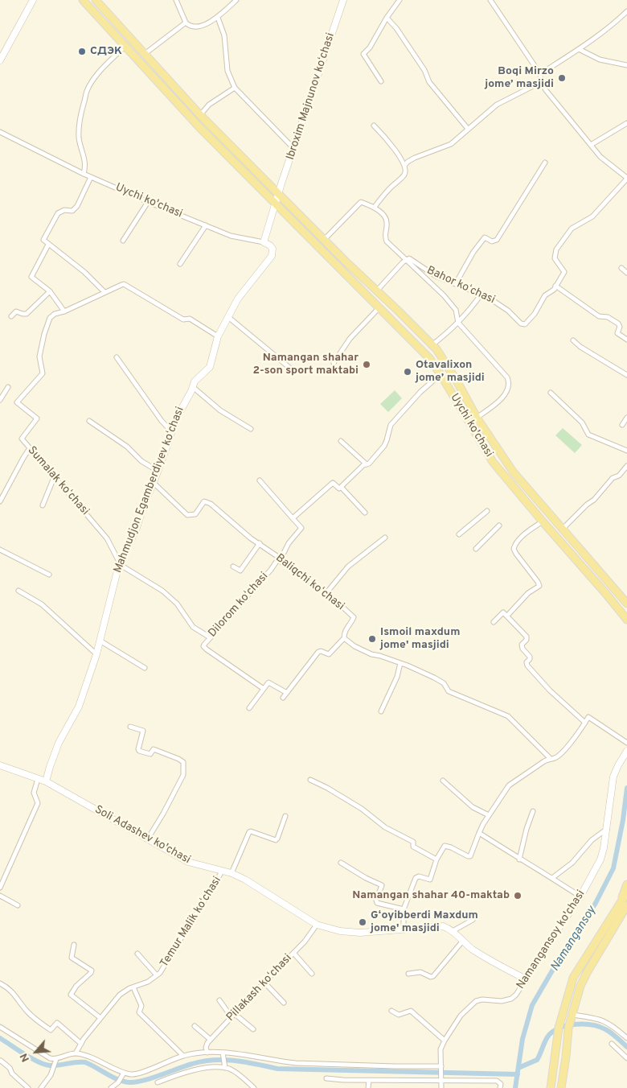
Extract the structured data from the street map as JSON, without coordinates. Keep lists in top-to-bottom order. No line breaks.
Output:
{"streets":{"main road":["Uychi ko'chasi"],"street":["Ibroxim Majnunov koʻchasi","Bahor koʻchasi","Sumalak koʻchasi","Mahmudjon Egamberdiyev koʻchasi","Baliqchi koʻchasi","Dilorom koʻchasi","Soli Adashev ko'chasi","Temur Malik koʻchasi","Namangansoy ko'chasi","Pillakash koʻchasi"]},"crossings":[["Ibroxim Majnunov koʻchasi","Uychi ko'chasi"],["Uychi ko'chasi","Mahmudjon Egamberdiyev koʻchasi"],["Sumalak koʻchasi","Mahmudjon Egamberdiyev koʻchasi"],["Mahmudjon Egamberdiyev koʻchasi","Baliqchi koʻchasi"],["Mahmudjon Egamberdiyev koʻchasi","Soli Adashev ko'chasi"],["Baliqchi koʻchasi","Dilorom koʻchasi"],["Soli Adashev ko'chasi","Temur Malik koʻchasi"],["Soli Adashev ko'chasi","Pillakash koʻchasi"]],"water":["Namangansoy"],"places":["СДЭК","Boqi Mirzo jome’ masjidi","Namangan shahar 2-son sport maktabi","Otavalixon jome’ masjidi","Ismoil maxdum jome' masjidi","Namangan shahar 40-maktab","Gʻoyibberdi Maxdum jome' masjidi"],"north":"bottom left"}
